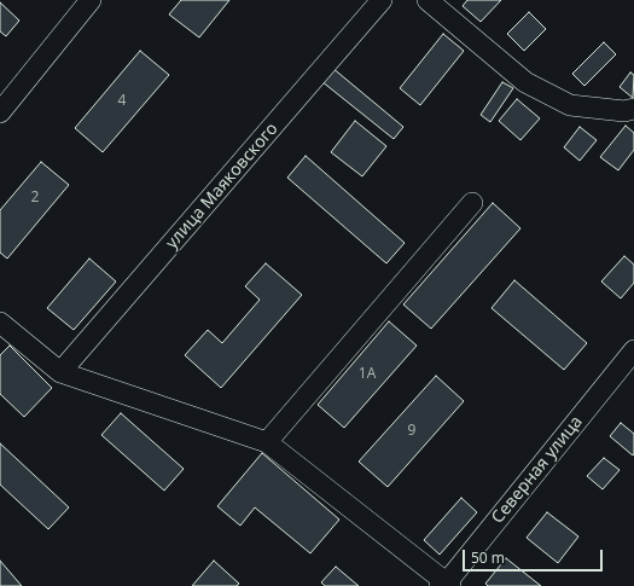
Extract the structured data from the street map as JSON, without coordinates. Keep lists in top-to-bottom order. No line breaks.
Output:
{"streets":{"street":["улица Маяковского","Северная улица"]},"house_numbers":["4","2","1А","9"],"scale_bar":"50 m"}
